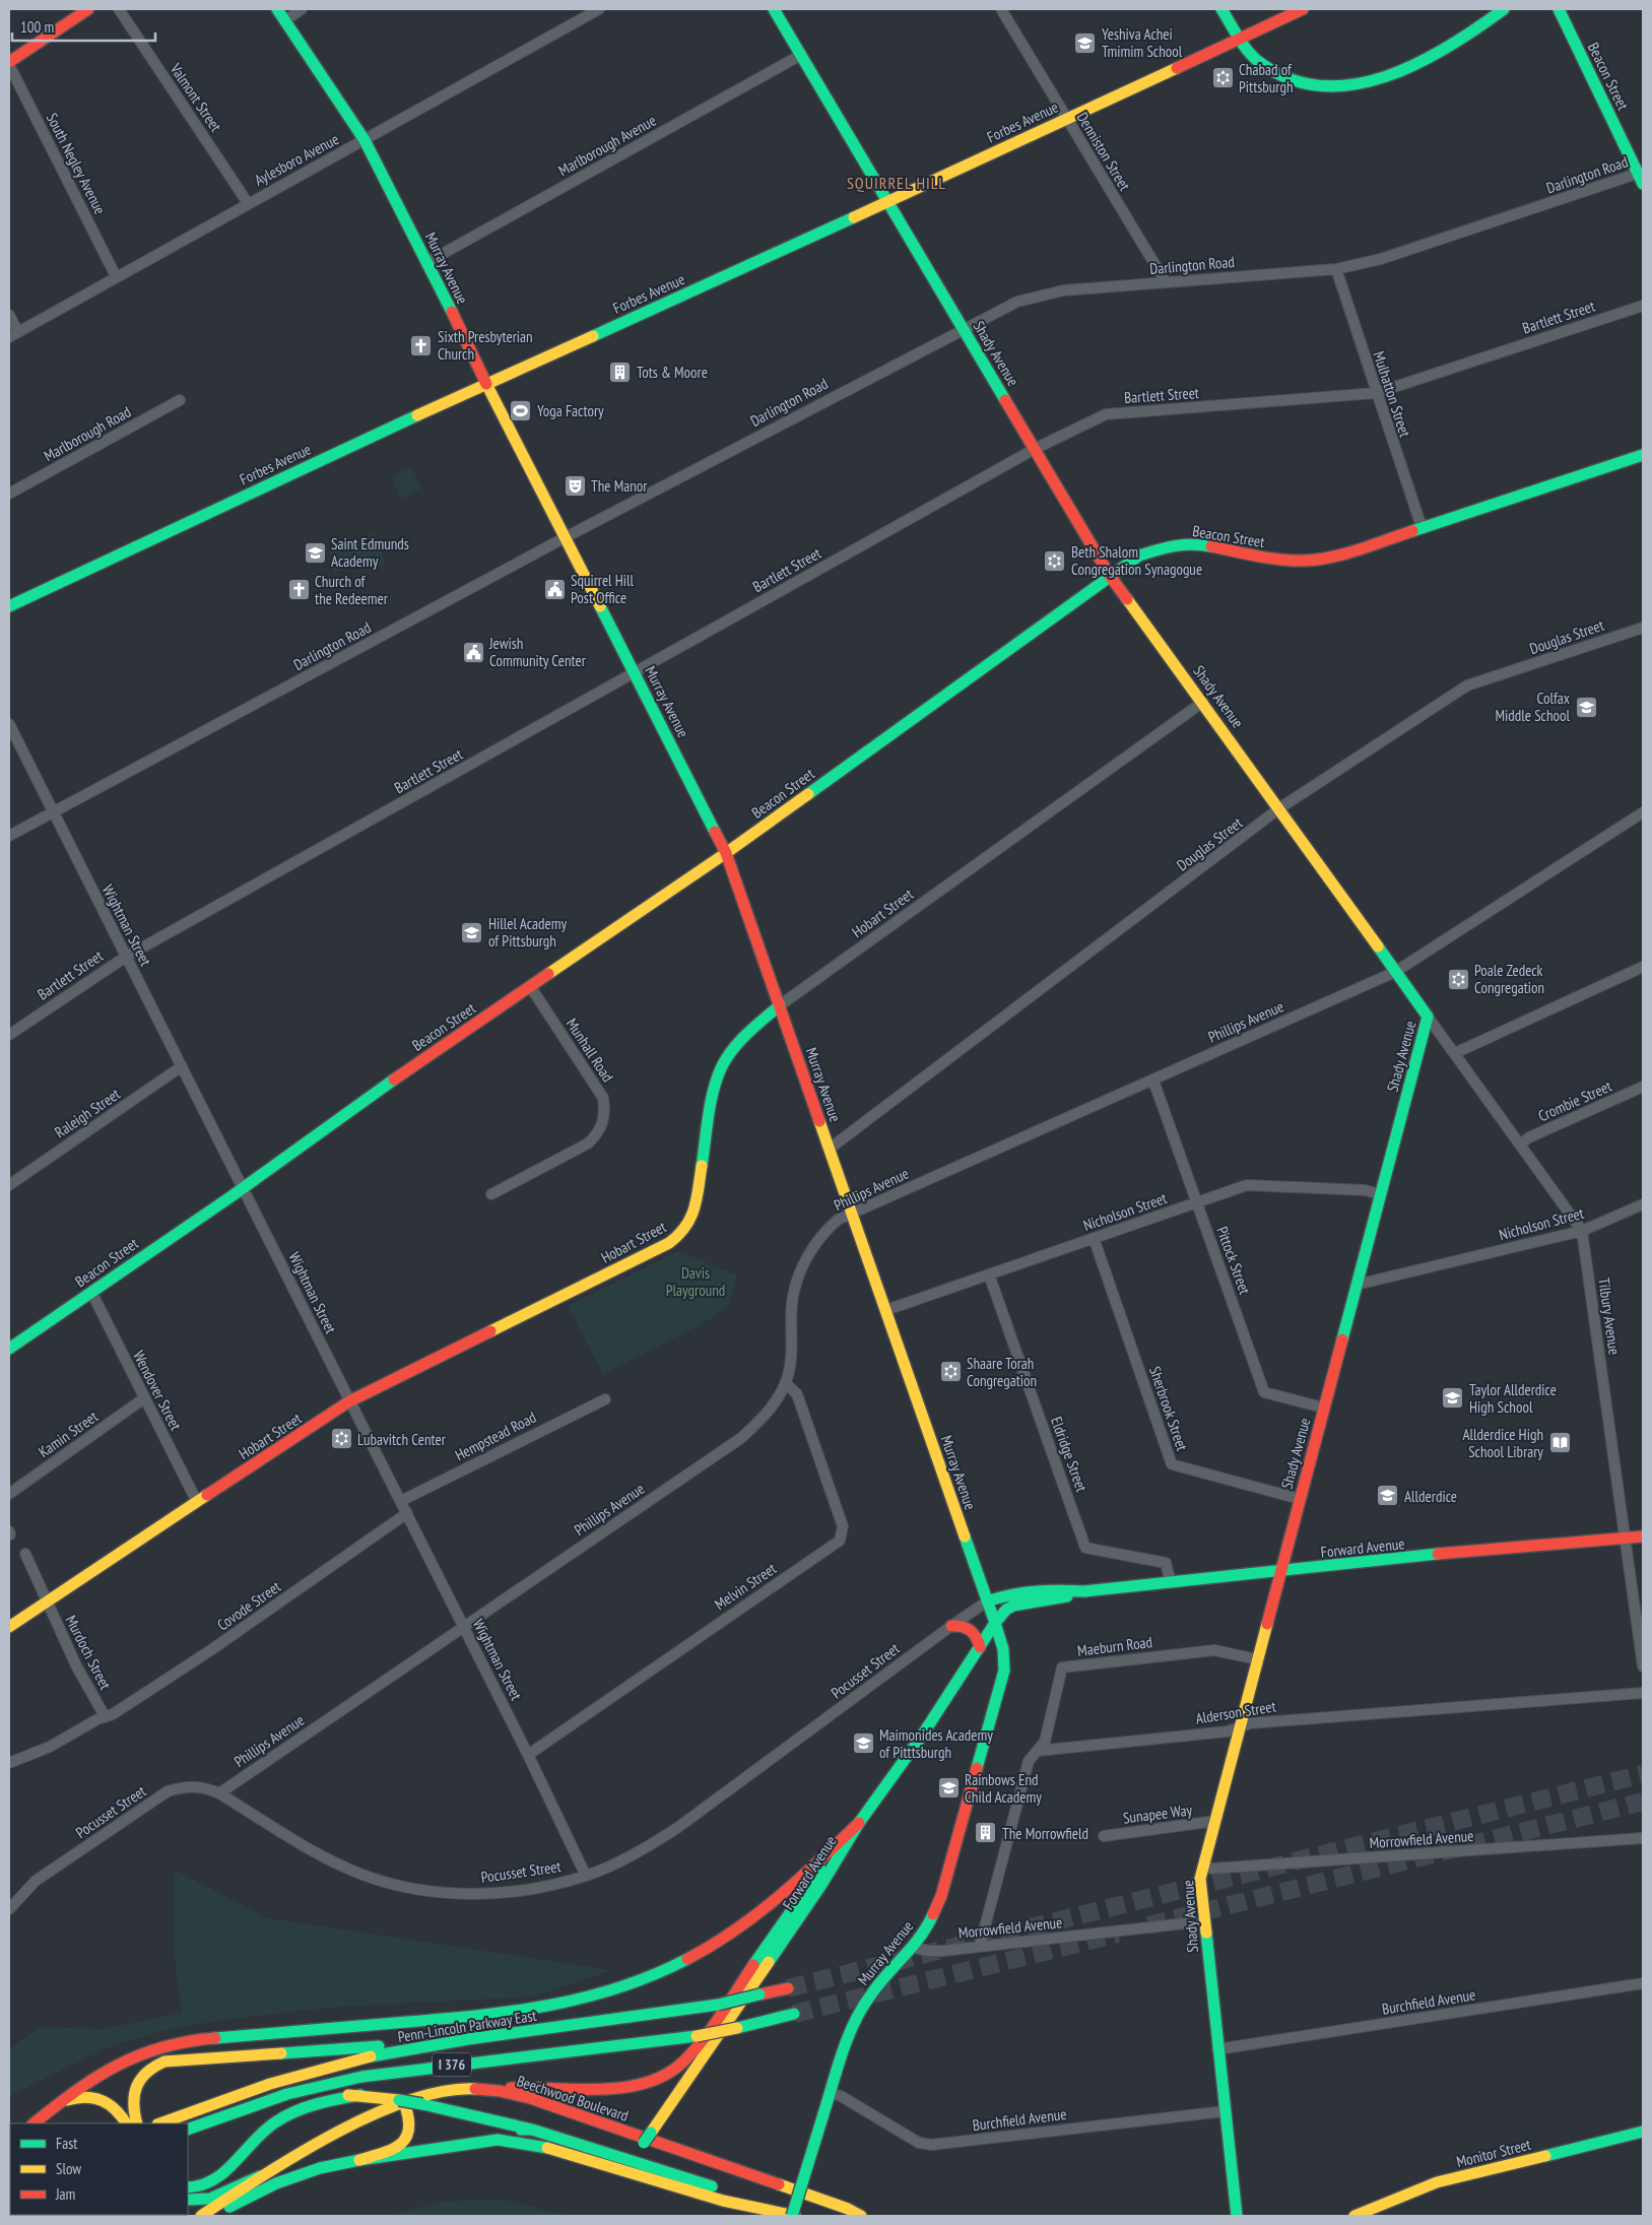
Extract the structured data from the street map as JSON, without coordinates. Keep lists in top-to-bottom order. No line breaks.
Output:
{"streets":{"main road":["Beacon Street","Forbes Avenue","Murray Avenue","Shady Avenue","Hobart Street","Forward Avenue","Penn-Lincoln Parkway East","I 376","Beechwood Boulevard","Monitor Street"],"street":["Valmont Street","Marlborough Avenue","Denniston Street","Aylesboro Avenue","South Negley Avenue","Darlington Road","Bartlett Street","Mulhatton Street","Marlborough Road","Douglas Street","Wightman Street","Phillips Avenue","Munhall Road","Crombie Street","Raleigh Street","Nicholson Street","Pittock Street","Tilbury Avenue","Wendover Street","Sherbrook Street","Kamin Street","Hempstead Road","Eldridge Street","Melvin Street","Covode Street","Maeburn Road","Murdoch Street","Pocusset Street","Alderson Street","Sunapee Way","Morrowfield Avenue","Burchfield Avenue"]},"crossings":[["Beacon Street","Darlington Road"],["Beacon Street","Murray Avenue"],["Beacon Street","Shady Avenue"],["Beacon Street","Mulhatton Street"],["Beacon Street","Wightman Street"],["Beacon Street","Munhall Road"],["Beacon Street","Wendover Street"],["Valmont Street","Aylesboro Avenue"],["Forbes Avenue","Denniston Street"],["Forbes Avenue","Murray Avenue"],["Forbes Avenue","Shady Avenue"],["Marlborough Avenue","Murray Avenue"],["Marlborough Avenue","Shady Avenue"],["Denniston Street","Darlington Road"],["Aylesboro Avenue","South Negley Avenue"],["Aylesboro Avenue","Murray Avenue"],["Darlington Road","Murray Avenue"],["Darlington Road","Shady Avenue"],["Darlington Road","Mulhatton Street"],["Darlington Road","Wightman Street"],["Murray Avenue","Bartlett Street"],["Murray Avenue","Douglas Street"],["Murray Avenue","Hobart Street"],["Murray Avenue","Phillips Avenue"],["Murray Avenue","Nicholson Street"],["Murray Avenue","Forward Avenue"],["Murray Avenue","Pocusset Street"],["Murray Avenue","Morrowfield Avenue"],["Murray Avenue","Burchfield Avenue"],["Bartlett Street","Shady Avenue"],["Bartlett Street","Mulhatton Street"],["Bartlett Street","Wightman Street"],["Shady Avenue","Douglas Street"],["Shady Avenue","Hobart Street"],["Shady Avenue","Phillips Avenue"],["Shady Avenue","Nicholson Street"],["Shady Avenue","Pittock Street"],["Shady Avenue","Tilbury Avenue"],["Shady Avenue","Sherbrook Street"],["Shady Avenue","Forward Avenue"],["Shady Avenue","Maeburn Road"],["Shady Avenue","Alderson Street"],["Shady Avenue","Sunapee Way"],["Shady Avenue","Morrowfield Avenue"],["Shady Avenue","Burchfield Avenue"],["Hobart Street","Wightman Street"],["Hobart Street","Wendover Street"],["Hobart Street","Murdoch Street"],["Wightman Street","Phillips Avenue"],["Wightman Street","Raleigh Street"],["Wightman Street","Hempstead Road"],["Wightman Street","Melvin Street"],["Wightman Street","Covode Street"],["Wightman Street","Pocusset Street"],["Phillips Avenue","Pittock Street"],["Phillips Avenue","Melvin Street"],["Phillips Avenue","Pocusset Street"],["Crombie Street","Tilbury Avenue"],["Nicholson Street","Pittock Street"],["Nicholson Street","Tilbury Avenue"],["Nicholson Street","Sherbrook Street"],["Nicholson Street","Eldridge Street"],["Tilbury Avenue","Forward Avenue"],["Wendover Street","Kamin Street"],["Eldridge Street","Forward Avenue"],["Forward Avenue","Pocusset Street"],["Covode Street","Murdoch Street"],["Maeburn Road","Alderson Street"]],"districts":["SQUIRREL HILL"],"parks":["Davis Playground"],"places":{"school or university":["Yeshiva Achei Tmimim School","Saint Edmunds Academy","Colfax Middle School","Hillel Academy of Pittsburgh","Taylor Allderdice High School","Allderdice","Maimonides Academy of Pitttsburgh","Rainbows End Child Academy"],"synagogue":["Chabad of Pittsburgh","Beth Shalom Congregation Synagogue","Poale Zedeck Congregation","Shaare Torah Congregation","Lubavitch Center"],"church":["Sixth Presbyterian Church","Church of the Redeemer"],"building":["Tots & Moore","The Morrowfield"],"sports":["Yoga Factory"],"theatre":["The Manor"],"public building":["Squirrel Hill Post Office","Jewish Community Center"],"library":["Allderdice High School Library"]},"legend":["Fast","Slow","Jam"],"scale_bar":"100 m"}
